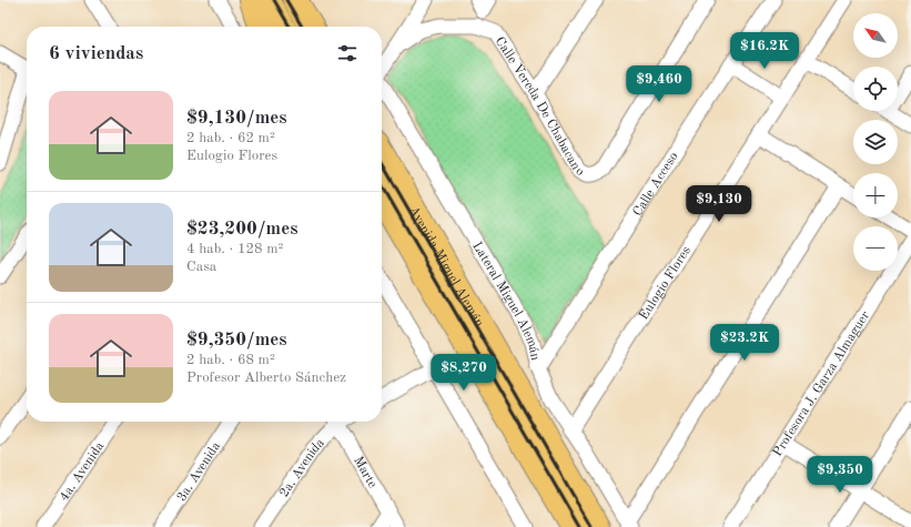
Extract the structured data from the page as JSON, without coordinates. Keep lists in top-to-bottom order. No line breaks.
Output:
{"streets":{"highway":["Avenida Miguel Alemán"],"street":["Calle Vereda De Chabacano","Calle Acceso","Eulogio Flores","Lateral Miguel Alemán","Profesora J. Garza Almaguer","2a. Avenida","4a. Avenida","3a. Avenida","Marte"]},"crossings":[["Calle Acceso","Lateral Miguel Alemán"],["Eulogio Flores","Lateral Miguel Alemán"]],"north":"top left","page":{"map_buttons":["+","−"],"heading":"6 viviendas","price":["$16.2K","$9,460","$9,130","$23.2K","$8,270","$9,350"],"list":[{"name":"$9,130/mes","note":"2 hab. · 62 m² · Eulogio Flores"},{"name":"$23,200/mes","note":"4 hab. · 128 m² · Casa"},{"name":"$9,350/mes","note":"2 hab. · 68 m² · Profesor Alberto Sánchez"}]}}
